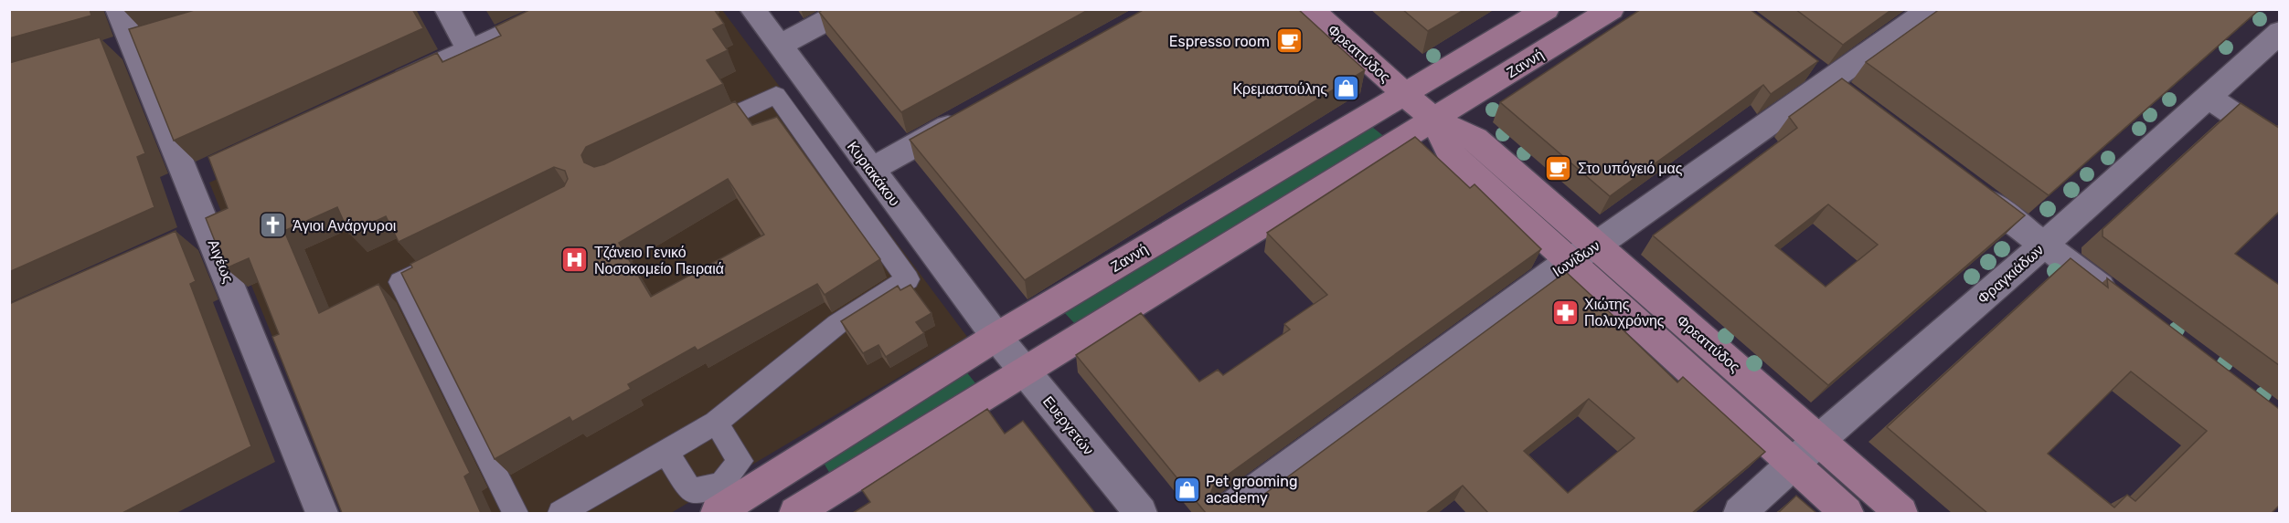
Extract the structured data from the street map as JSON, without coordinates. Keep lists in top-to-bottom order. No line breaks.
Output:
{"streets":{"street":["Φρεαττύδος","Ζαννή","Κυριακάκου","Ιωνίδων","Αιγέως","Φραγκιάδων","Ευεργετών"]},"crossings":[["Φρεαττύδος","Ζαννή"],["Φρεαττύδος","Ιωνίδων"],["Φρεαττύδος","Φραγκιάδων"],["Ζαννή","Κυριακάκου"],["Ζαννή","Ευεργετών"],["Κυριακάκου","Ευεργετών"]],"places":{"cafe":["Espresso room","Στο υπόγειό μας"],"shop":["Κρεμαστούλης","Pet grooming academy"],"church":["Άγιοι Ανάργυροι"],"hospital":["Τζάνειο Γενικό Νοσοκομείο Πειραιά"],"pharmacy":["Χιώτης Πολυχρόνης"]}}
